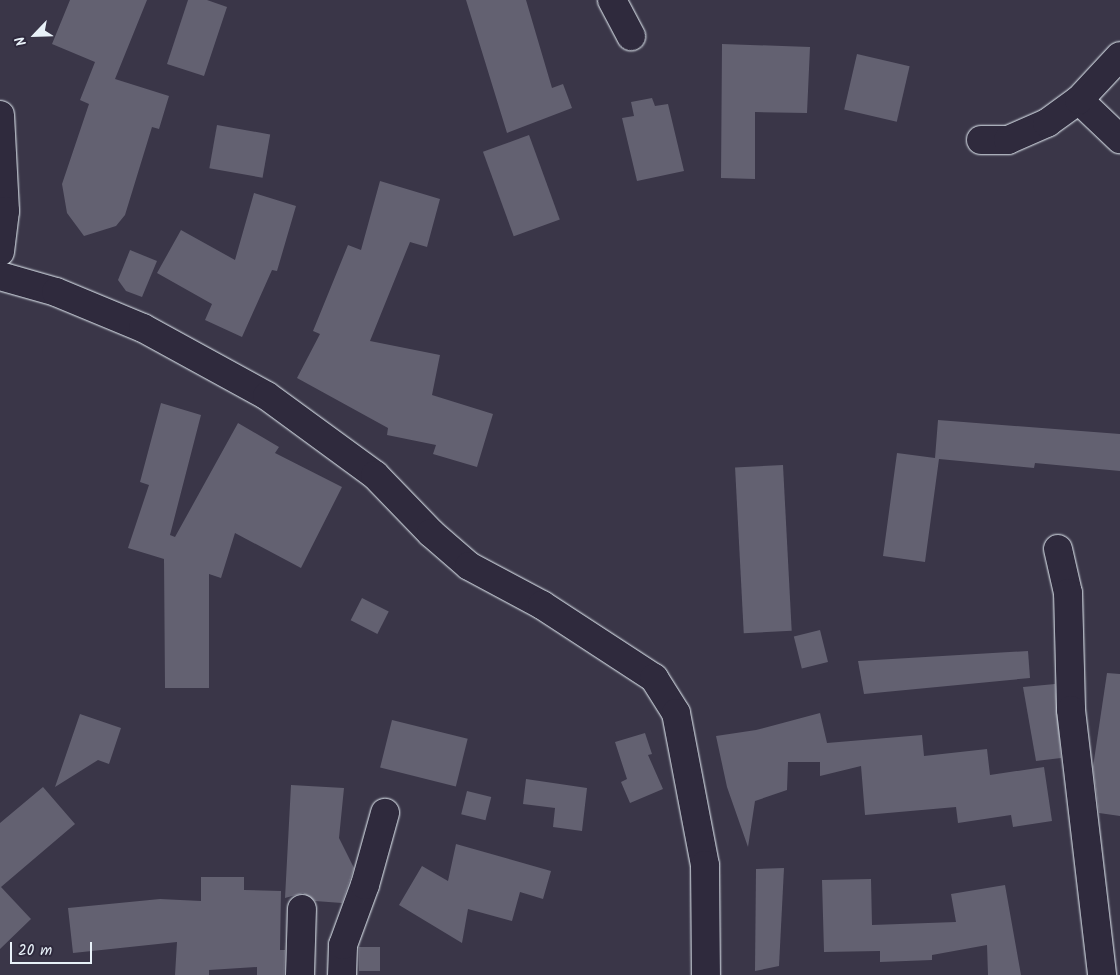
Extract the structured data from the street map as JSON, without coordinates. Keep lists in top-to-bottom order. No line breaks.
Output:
{"scale_bar":"20 m","north":"bottom left"}
